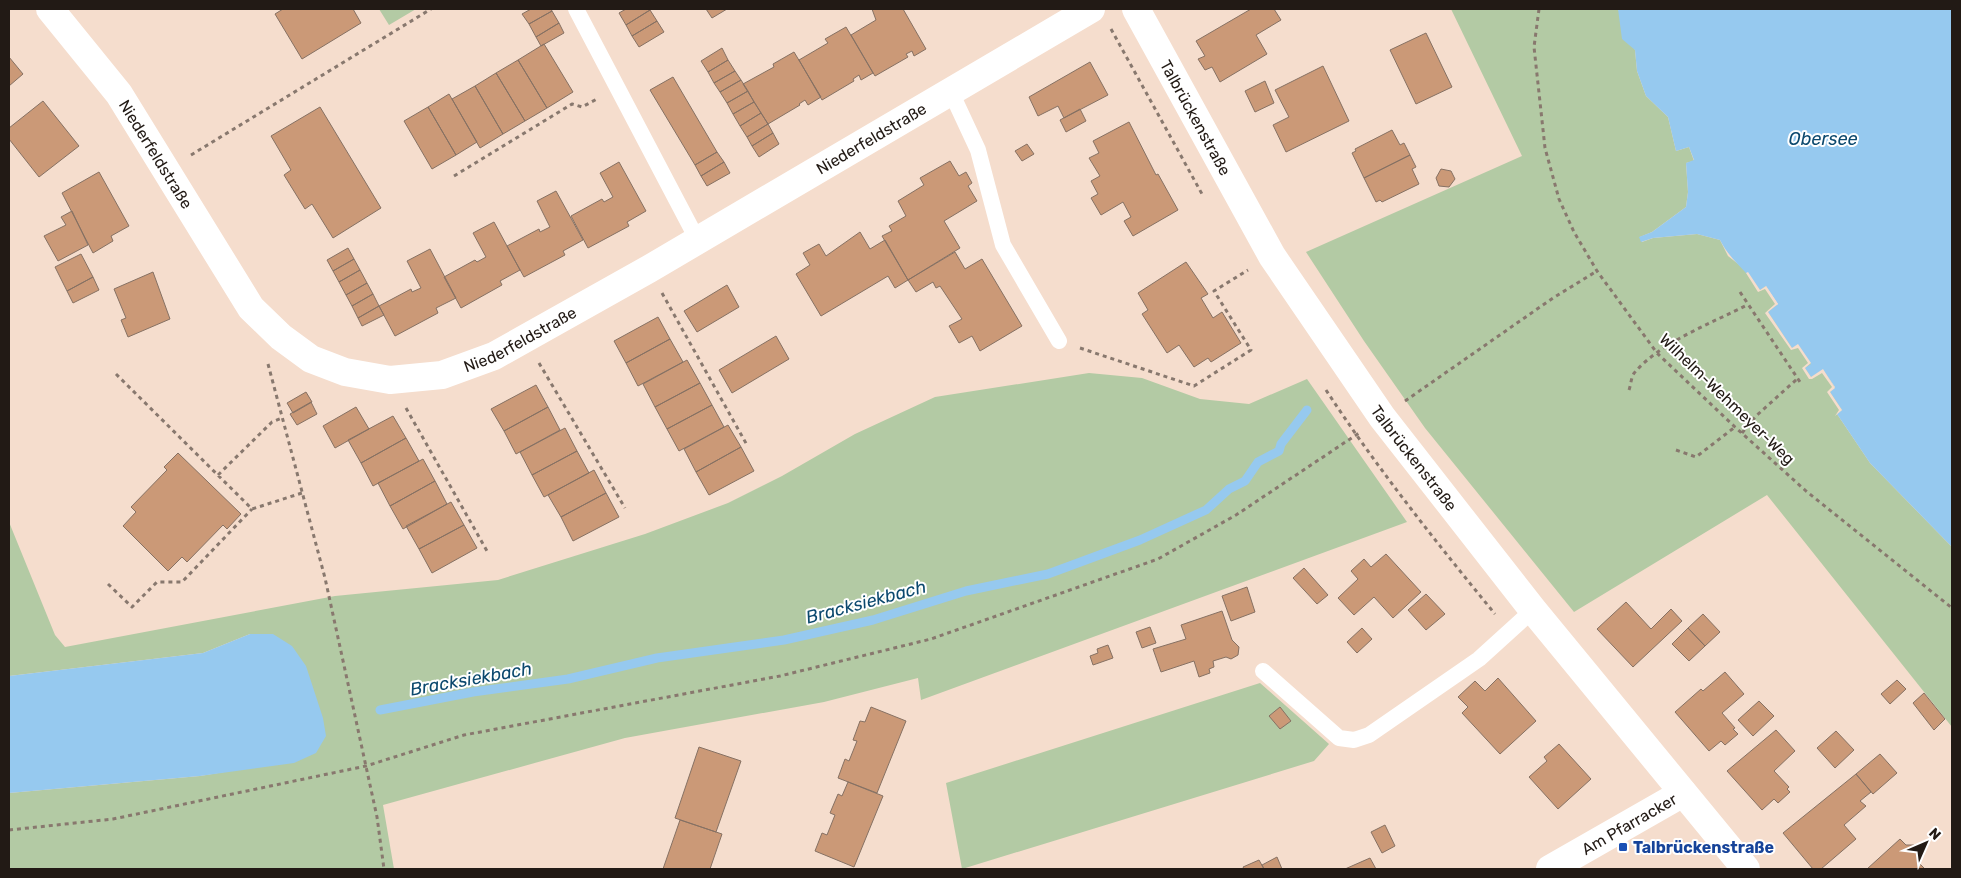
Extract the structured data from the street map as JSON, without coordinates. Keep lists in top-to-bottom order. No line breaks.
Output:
{"streets":{"street":["Talbrückenstraße","Niederfeldstraße","Am Pfarracker"],"path":["Wilhelm-Wehmeyer-Weg"]},"crossings":[["Talbrückenstraße","Am Pfarracker"]],"water":["Obersee","Bracksiekbach"],"places":{"transit":["Talbrückenstraße"]},"north":"top right"}
